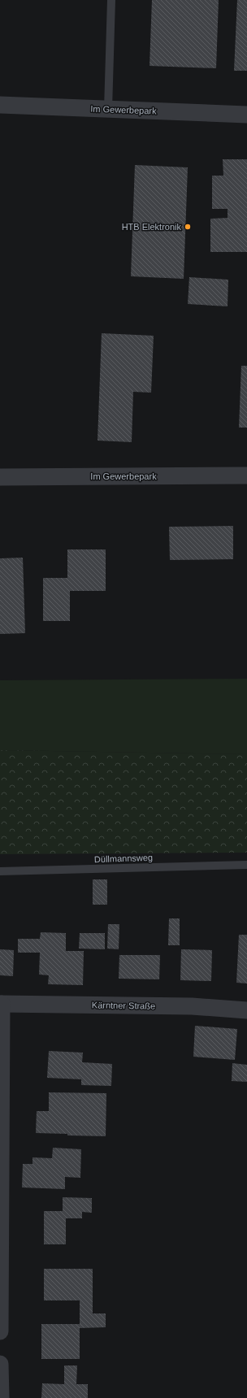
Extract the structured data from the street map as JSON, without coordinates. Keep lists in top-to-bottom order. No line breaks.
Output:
{"streets":{"street":["Im Gewerbepark","Kärntner Straße"],"lane":["Düllmannsweg"]},"places":["HTB Elektronik"]}
